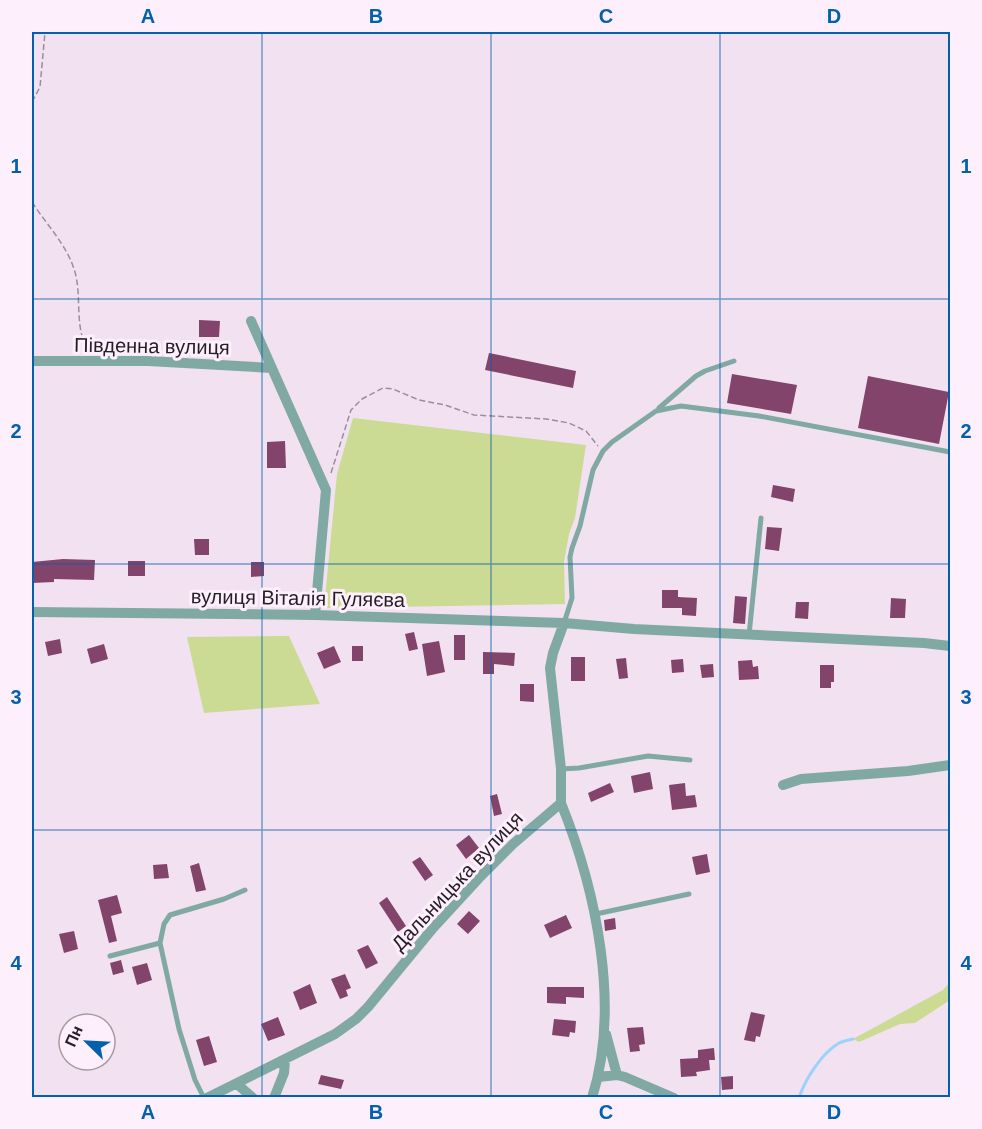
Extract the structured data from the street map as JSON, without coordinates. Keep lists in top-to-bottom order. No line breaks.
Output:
{"streets":{"street":["Південна вулиця","вулиця Віталія Гуляєва","Дальницька вулиця"]},"north":"top left","grid":{"columns":["A","B","C","D"],"rows":["1","2","3","4"]}}
